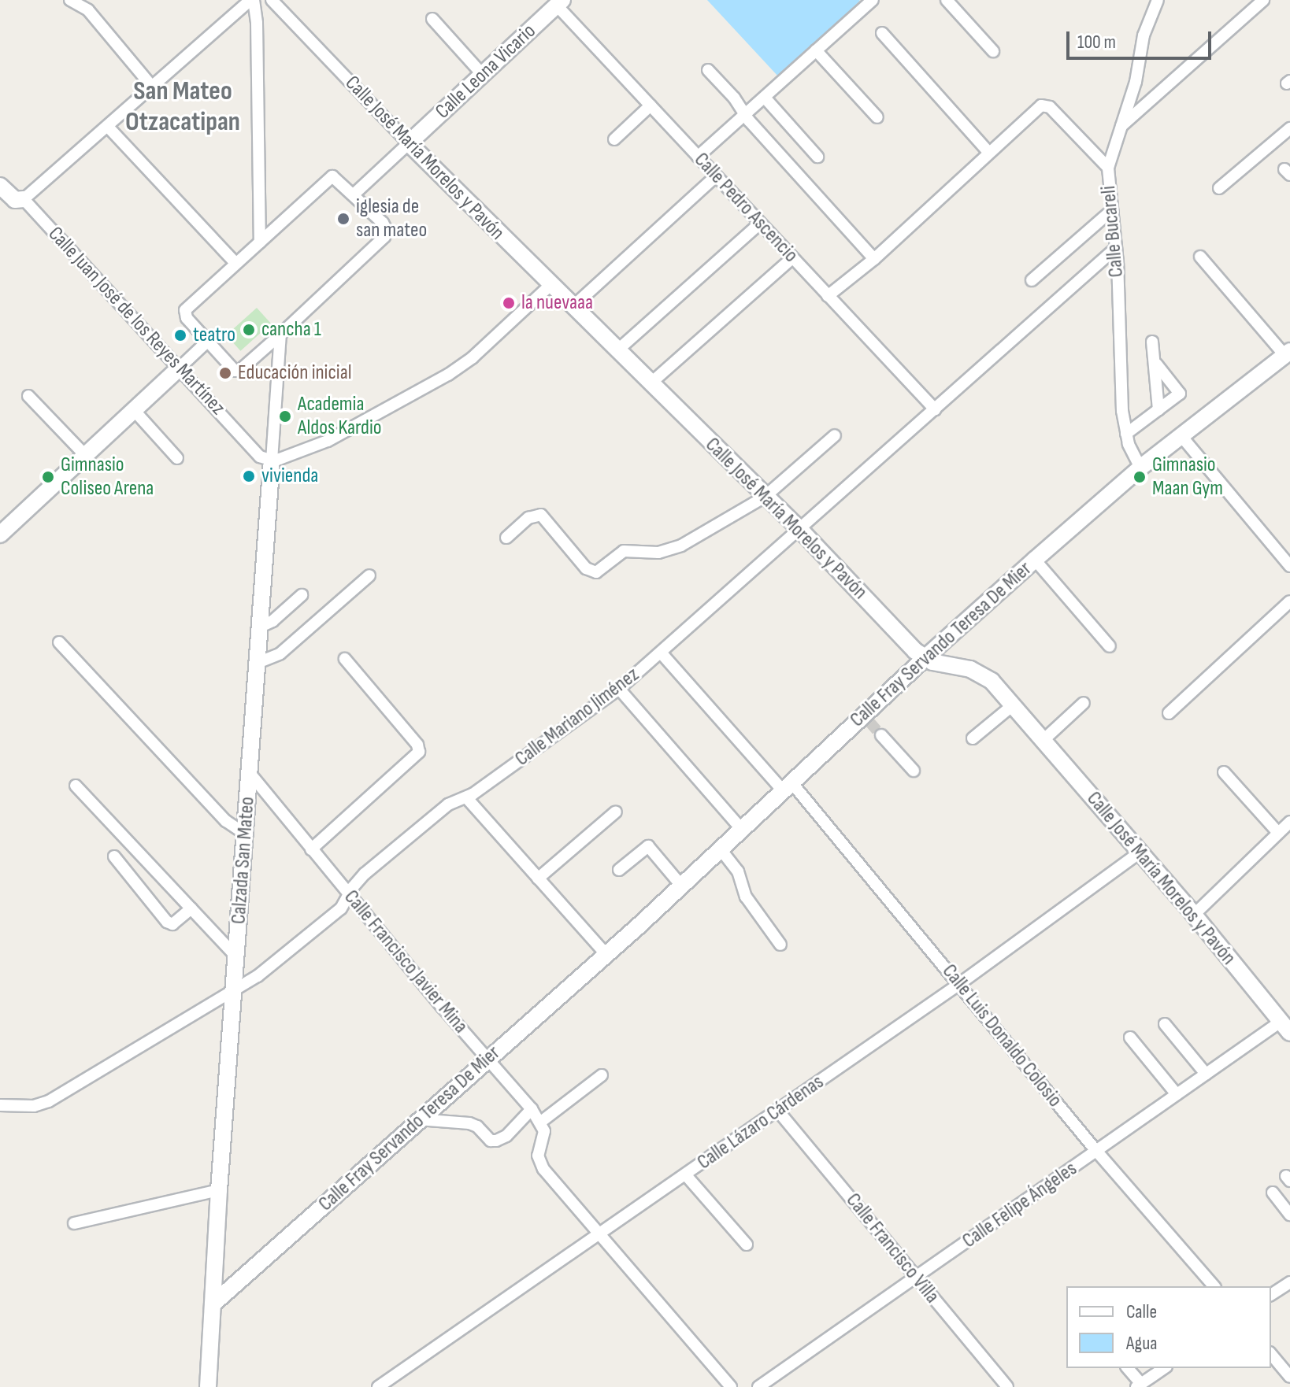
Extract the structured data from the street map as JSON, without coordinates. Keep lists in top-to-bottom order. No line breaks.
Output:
{"streets":{"main road":["Calle Leona Vicario","Calle José María Morelos y Pavón","Calle Juan José de los Reyes Martínez","Calle Fray Servando Teresa De Mier","Calzada San Mateo"],"street":["Calle Pedro Ascencio","Calle Bucareli","Calle Mariano Jiménez","Calle Francisco Javier Mina","Calle Luis Donaldo Colosio","Calle Lázaro Cárdenas","Calle Felipe Ángeles","Calle Francisco Villa"]},"crossings":[["Calle Leona Vicario","Calle José María Morelos y Pavón"],["Calle Leona Vicario","Calle Pedro Ascencio"],["Calle José María Morelos y Pavón","Calle Fray Servando Teresa De Mier"],["Calle José María Morelos y Pavón","Calle Mariano Jiménez"],["Calle José María Morelos y Pavón","Calle Lázaro Cárdenas"],["Calle José María Morelos y Pavón","Calle Felipe Ángeles"],["Calle Pedro Ascencio","Calle Mariano Jiménez"],["Calle Bucareli","Calle Fray Servando Teresa De Mier"],["Calle Bucareli","Calle Mariano Jiménez"],["Calle Juan José de los Reyes Martínez","Calzada San Mateo"],["Calle Fray Servando Teresa De Mier","Calzada San Mateo"],["Calle Fray Servando Teresa De Mier","Calle Francisco Javier Mina"],["Calle Fray Servando Teresa De Mier","Calle Luis Donaldo Colosio"],["Calle Mariano Jiménez","Calzada San Mateo"],["Calle Mariano Jiménez","Calle Francisco Javier Mina"],["Calle Mariano Jiménez","Calle Luis Donaldo Colosio"],["Calzada San Mateo","Calle Francisco Javier Mina"],["Calle Luis Donaldo Colosio","Calle Lázaro Cárdenas"],["Calle Luis Donaldo Colosio","Calle Felipe Ángeles"],["Calle Lázaro Cárdenas","Calle Francisco Villa"],["Calle Felipe Ángeles","Calle Francisco Villa"]],"districts":["San Mateo Otzacatipan"],"places":["iglesia de san mateo","la nuevaaa","cancha 1","teatro","Educación inicial","Academia Aldos Kardio","vivienda","Gimnasio Coliseo Arena","Gimnasio Maan Gym"],"legend":["Calle","Agua"],"scale_bar":"100 m"}
